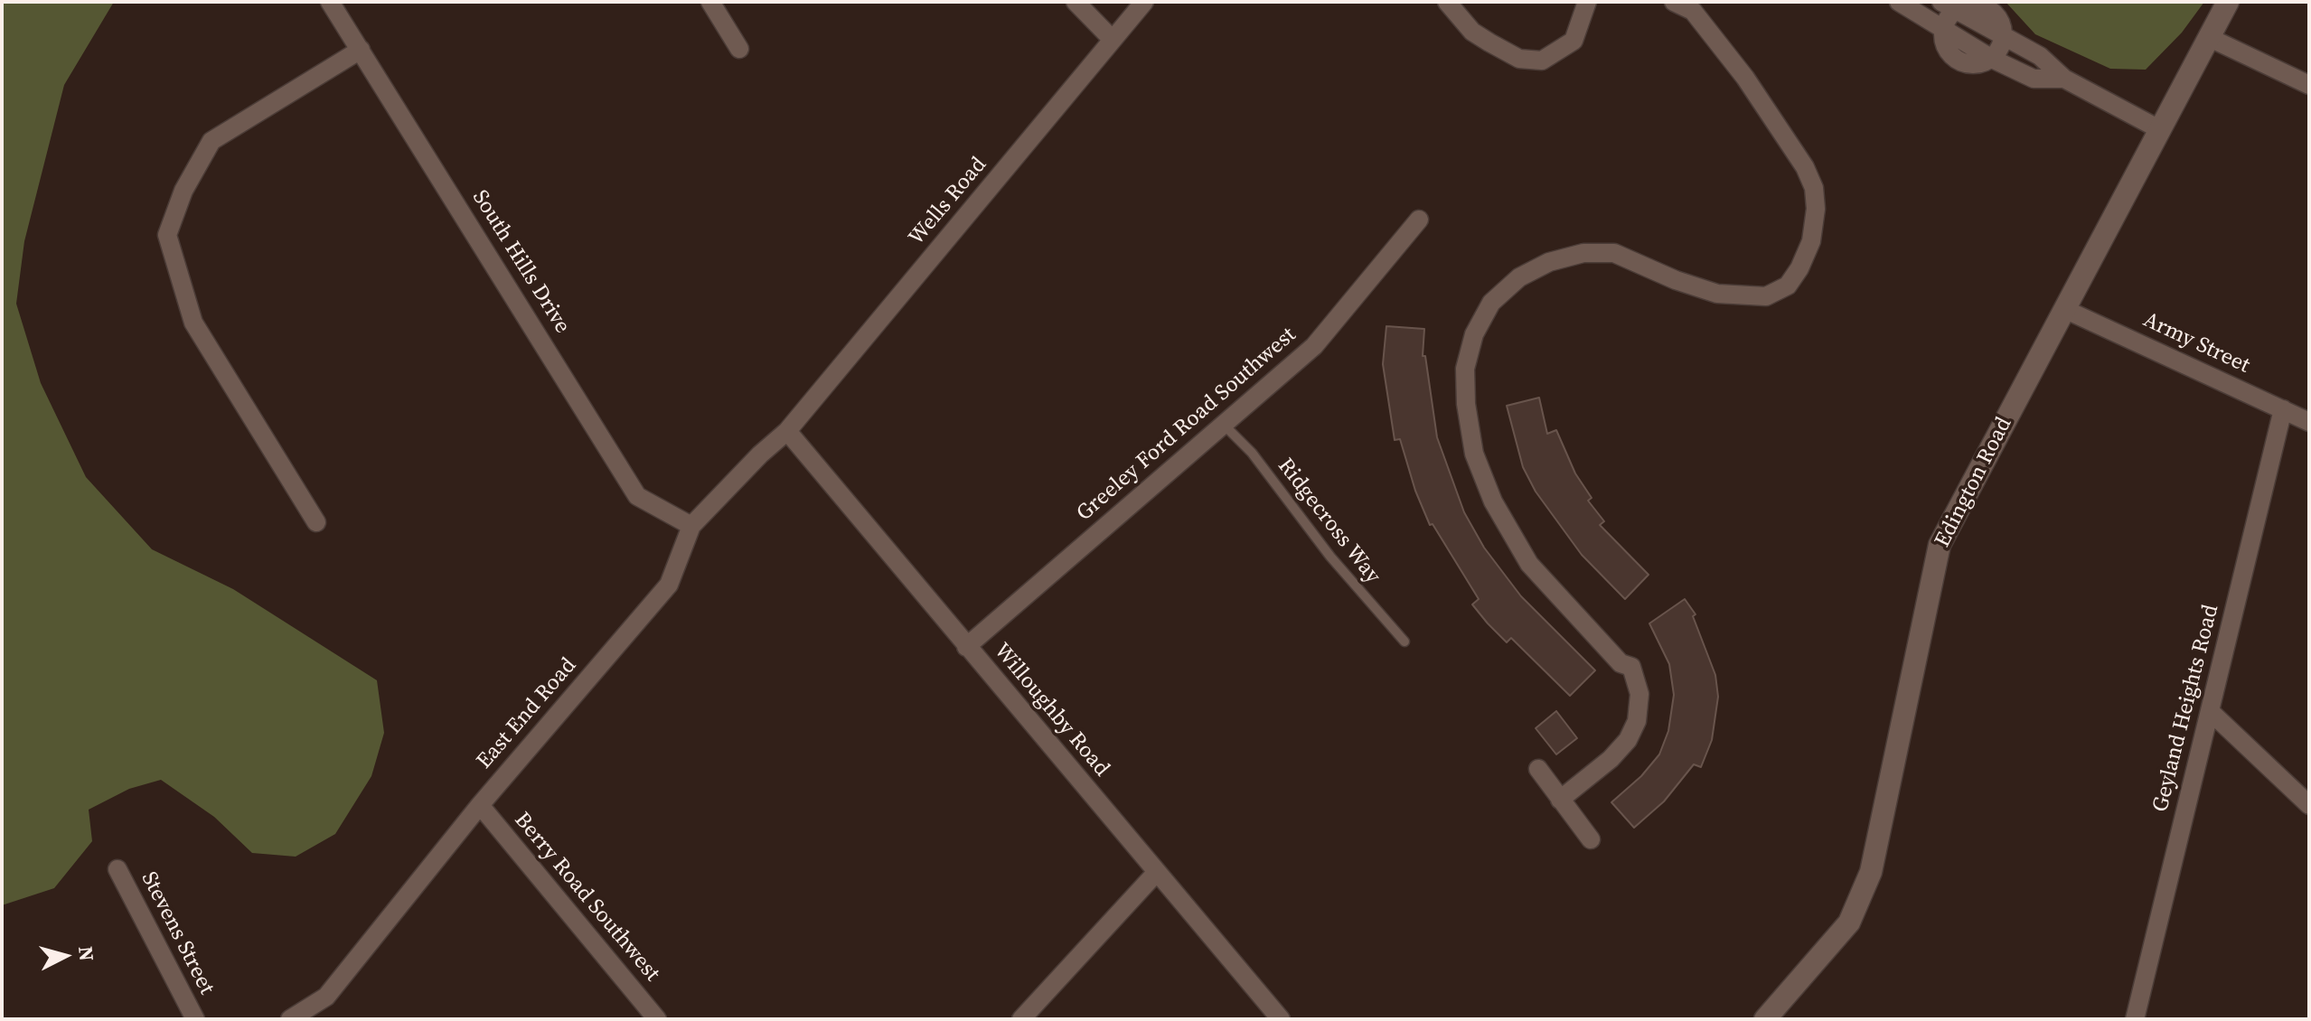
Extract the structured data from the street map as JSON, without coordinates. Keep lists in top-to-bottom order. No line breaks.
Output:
{"streets":{"street":["Wells Road","South Hills Drive","Army Street","Greeley Ford Road Southwest","Edington Road","Geyland Heights Road","Willoughby Road","East End Road","Berry Road Southwest","Stevens Street"],"lane":["Ridgecross Way"]},"crossings":[["Wells Road","Willoughby Road"],["Wells Road","East End Road"],["South Hills Drive","East End Road"],["Army Street","Edington Road"],["Army Street","Geyland Heights Road"],["Greeley Ford Road Southwest","Ridgecross Way"],["Greeley Ford Road Southwest","Willoughby Road"],["Willoughby Road","East End Road"],["East End Road","Berry Road Southwest"]],"north":"right"}
